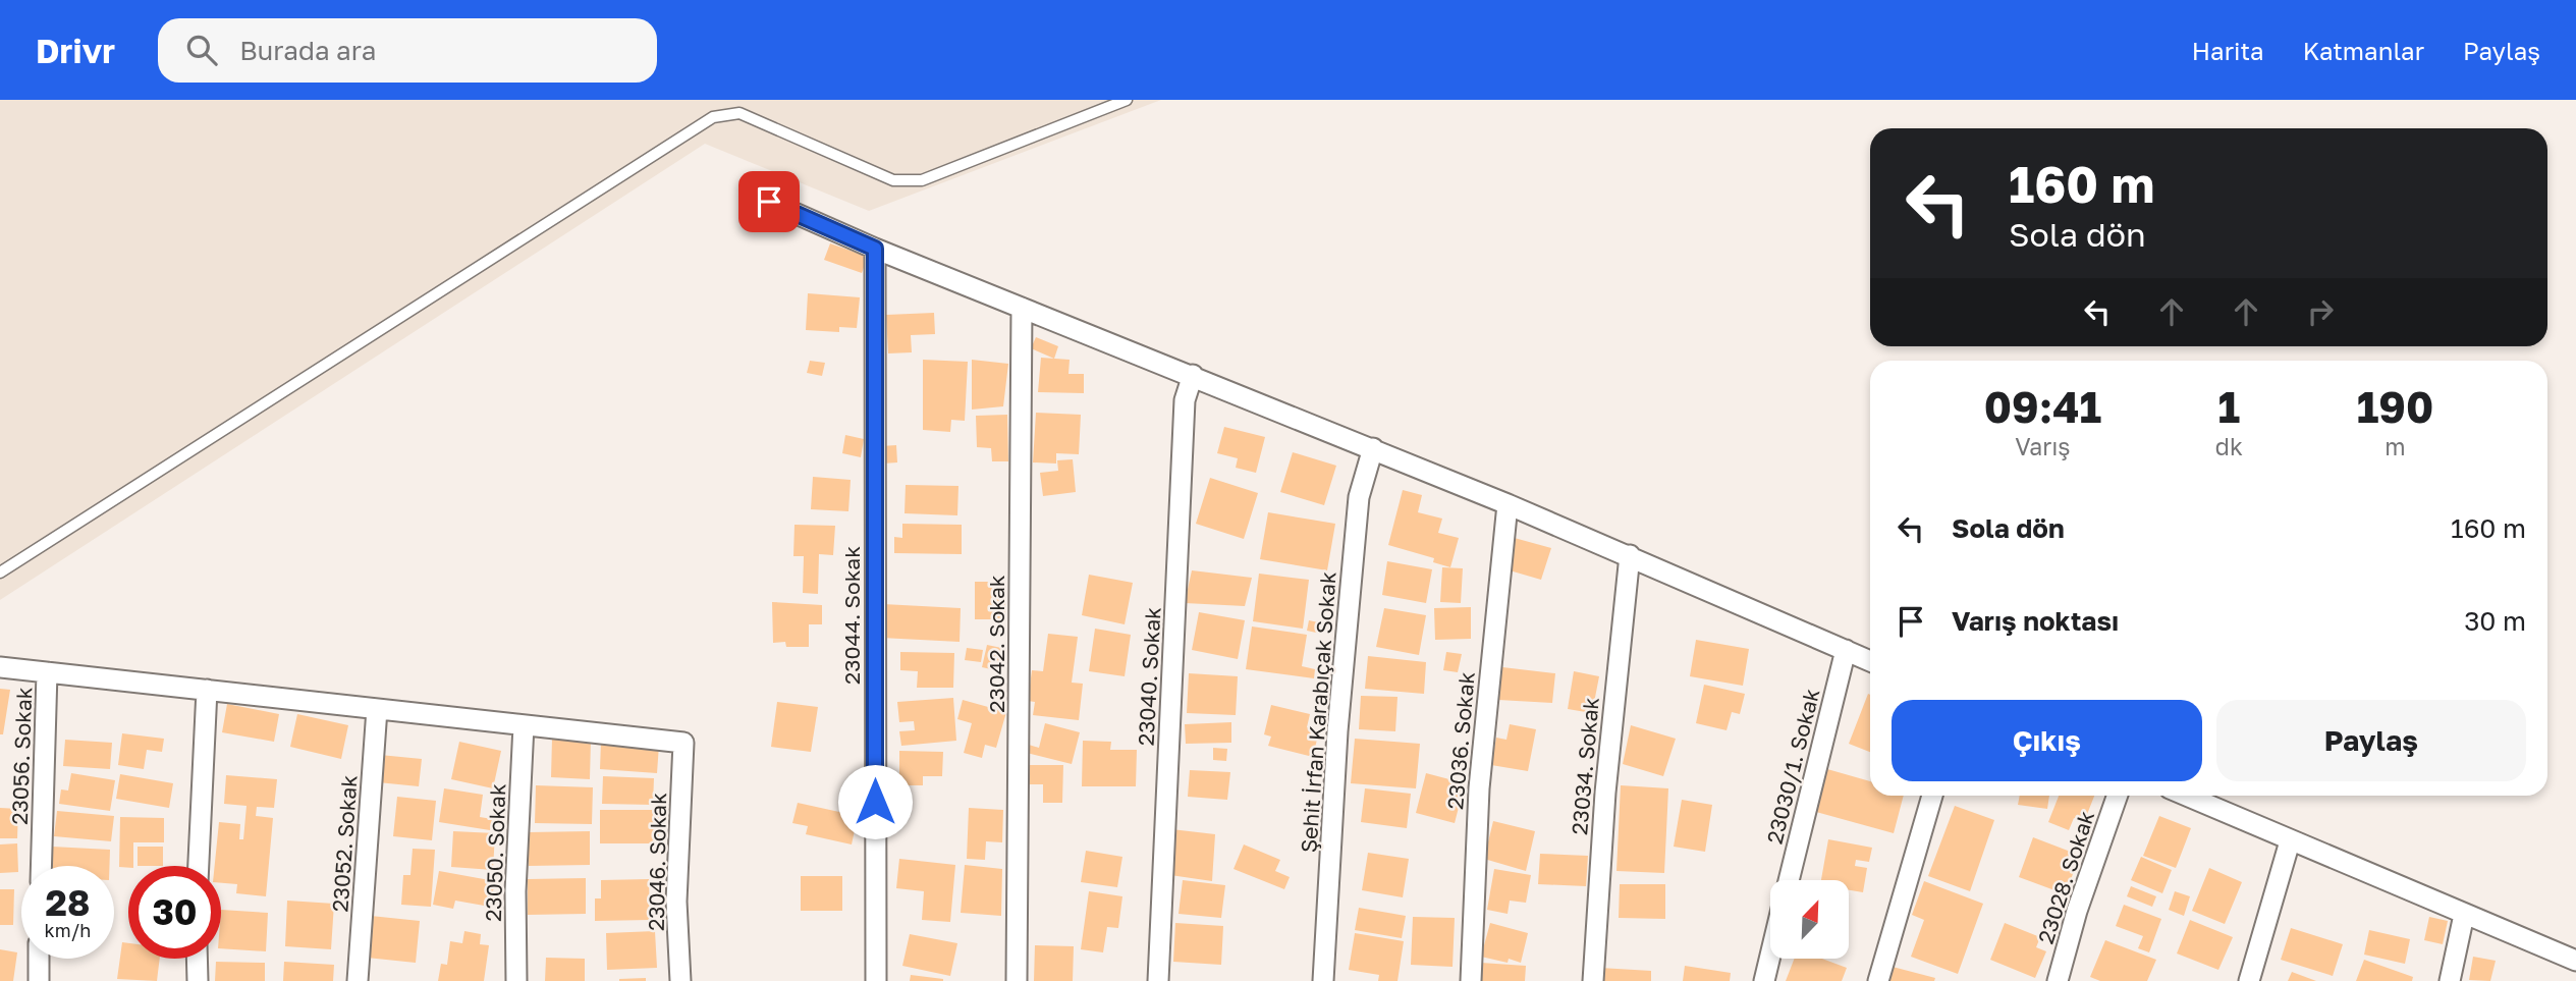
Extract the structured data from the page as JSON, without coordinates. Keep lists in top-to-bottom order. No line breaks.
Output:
{"streets":{"street":["23044. Sokak","23042. Sokak","23040. Sokak","Şehit İrfan Karabıçak Sokak","23036. Sokak","23056. Sokak","23034. Sokak","23030/1. Sokak","23052. Sokak","23050. Sokak","23046. Sokak","23028. Sokak"]},"crossings":[["23050. Sokak","23046. Sokak"]],"north":"top right","page":{"header":"Drivr","search":"Burada ara","nav":["Harita","Katmanlar","Paylaş"],"turn":["160 m","Sola dön"],"eta":["09:41","Varış","1","dk","190","m"],"list":[{"name":"Sola dön","value":"160 m"},{"name":"Varış noktası","value":"30 m"}],"buttons":["Çıkış","Paylaş"],"speed":"28 km/h","limit":"30"}}
